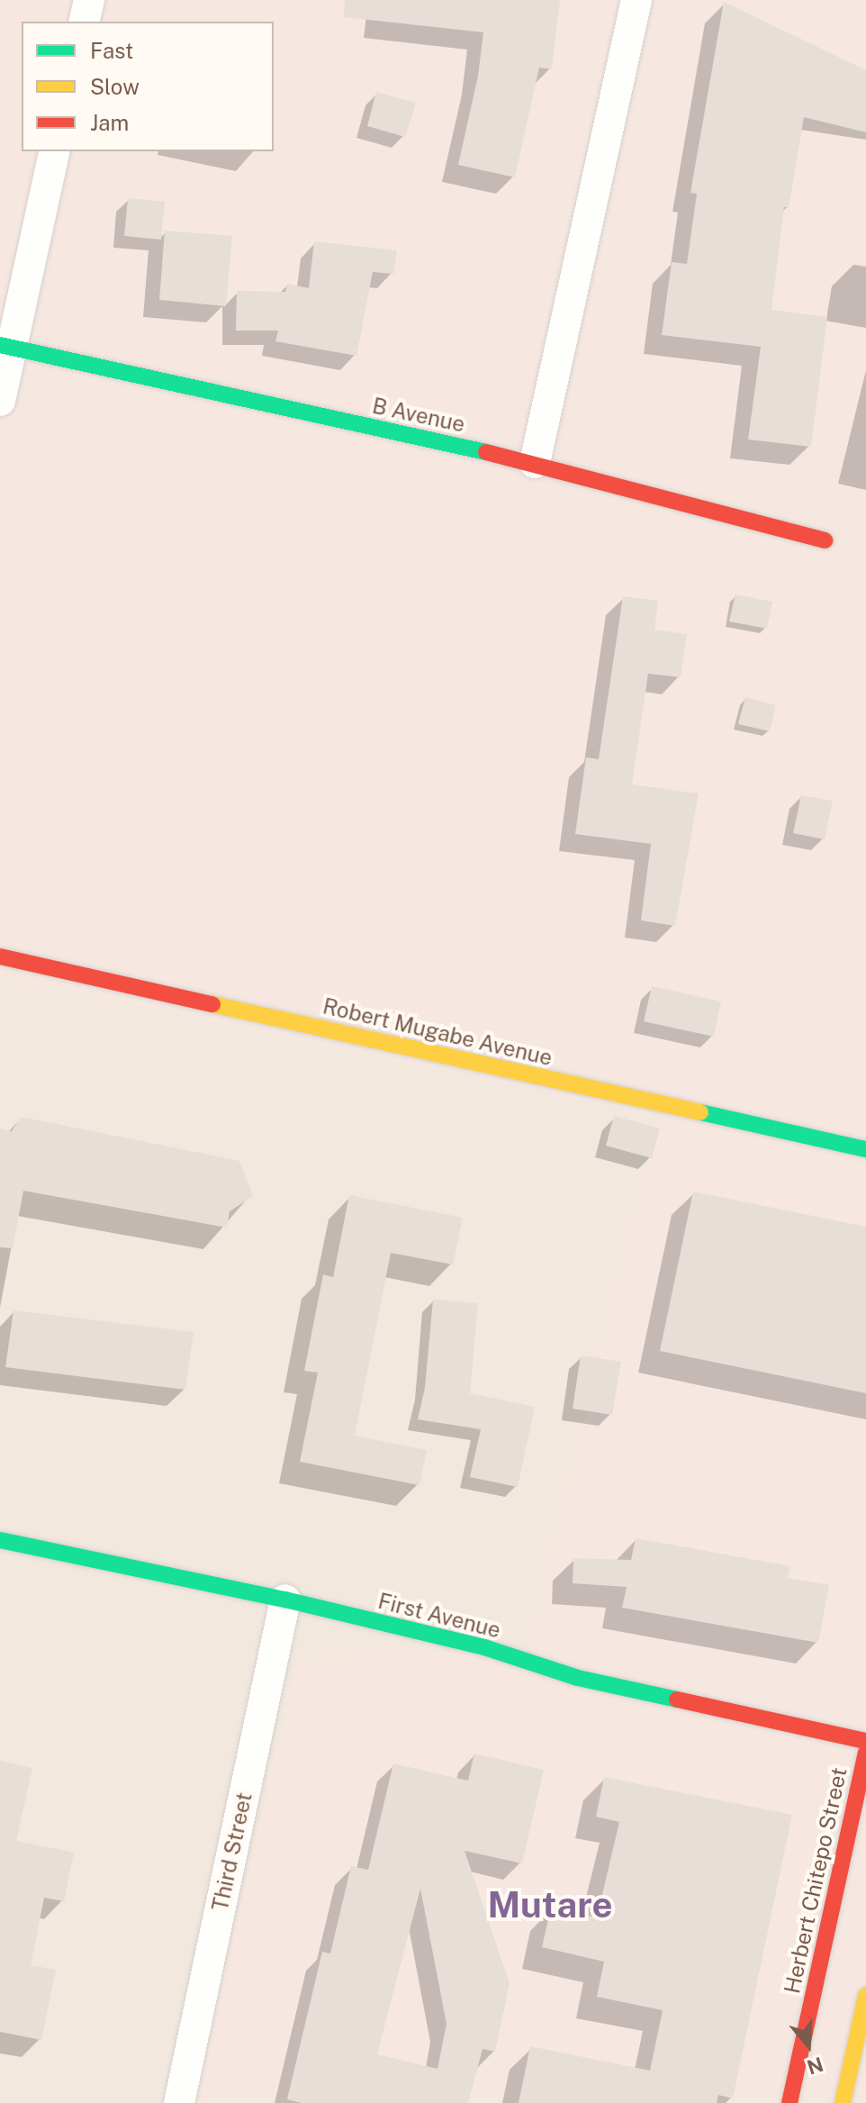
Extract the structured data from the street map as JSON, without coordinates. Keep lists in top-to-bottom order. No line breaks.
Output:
{"streets":{"main road":["B Avenue","Robert Mugabe Avenue","First Avenue","Herbert Chitepo Street"],"street":["Third Street"]},"crossings":[["First Avenue","Third Street"]],"districts":["Mutare"],"legend":["Fast","Slow","Jam"],"north":"bottom"}
